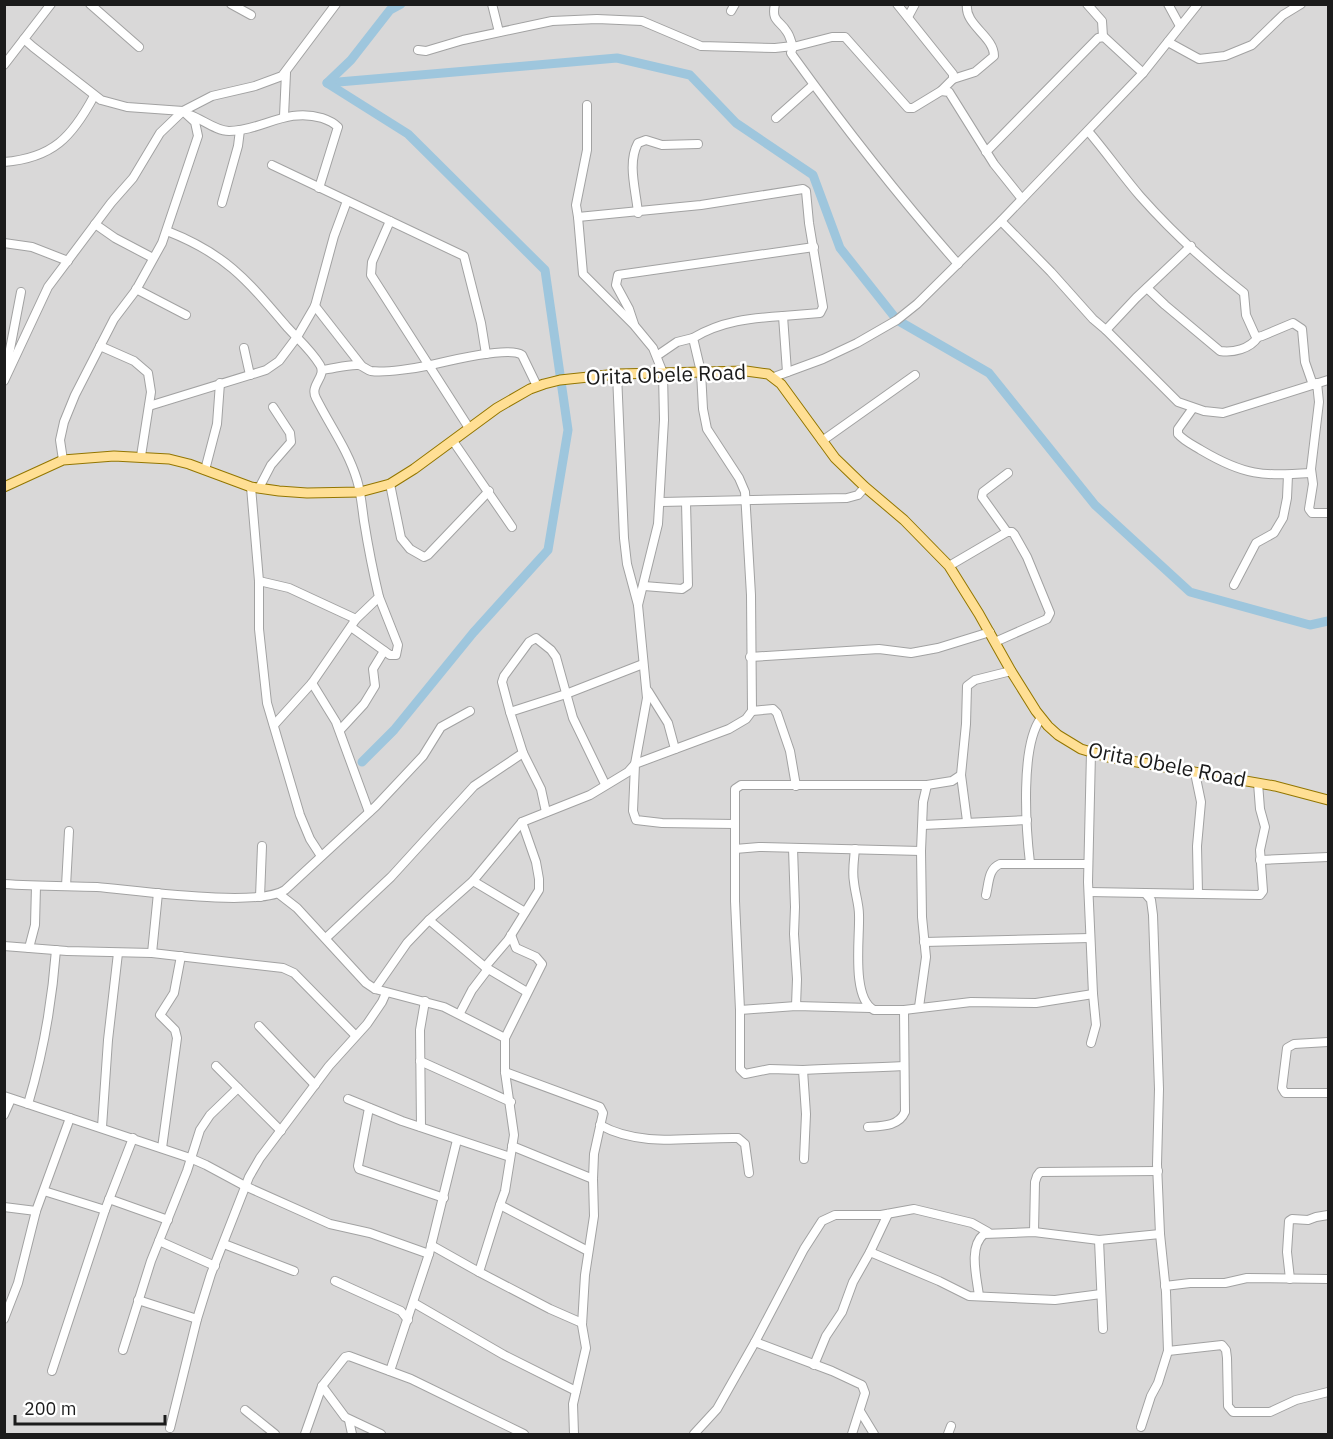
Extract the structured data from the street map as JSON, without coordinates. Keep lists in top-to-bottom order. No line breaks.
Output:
{"streets":{"main road":["Orita Obele Road"]},"scale_bar":"200 m"}
